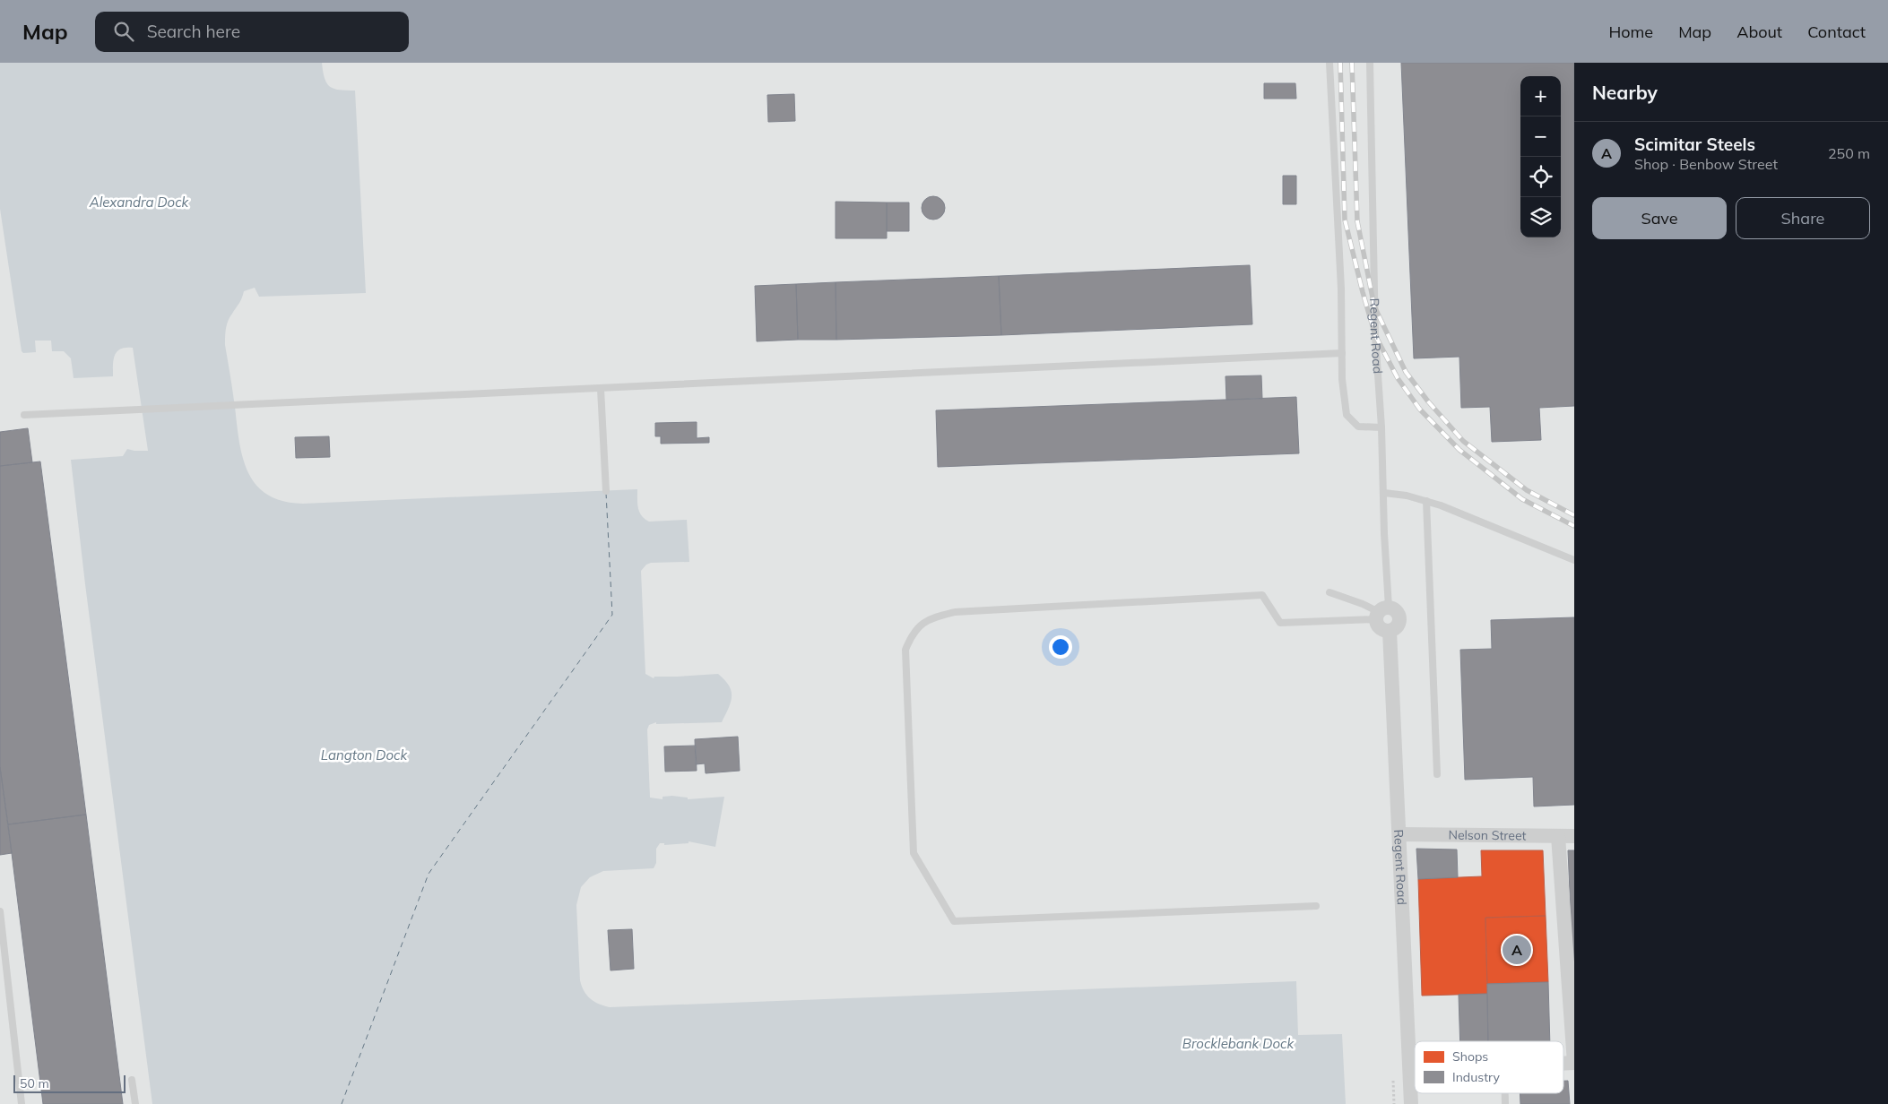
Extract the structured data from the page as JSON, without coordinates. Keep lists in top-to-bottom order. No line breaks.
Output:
{"streets":{"street":["Regent Road","Nelson Street"]},"crossings":[["Regent Road","Nelson Street"]],"water":["Alexandra Dock","Langton Dock","Brocklebank Dock"],"legend":["Shops","Industry"],"scale_bar":"50 m","page":{"header":"Map","search":"Search here","nav":["Home","Map","About","Contact"],"heading":"Nearby","map_buttons":["+","−"],"list":[{"mark":"A","name":"Scimitar Steels","note":"Shop · Benbow Street","value":"250 m"}],"buttons":["Save","Share"],"pins":"A","scale":"50 m"}}
